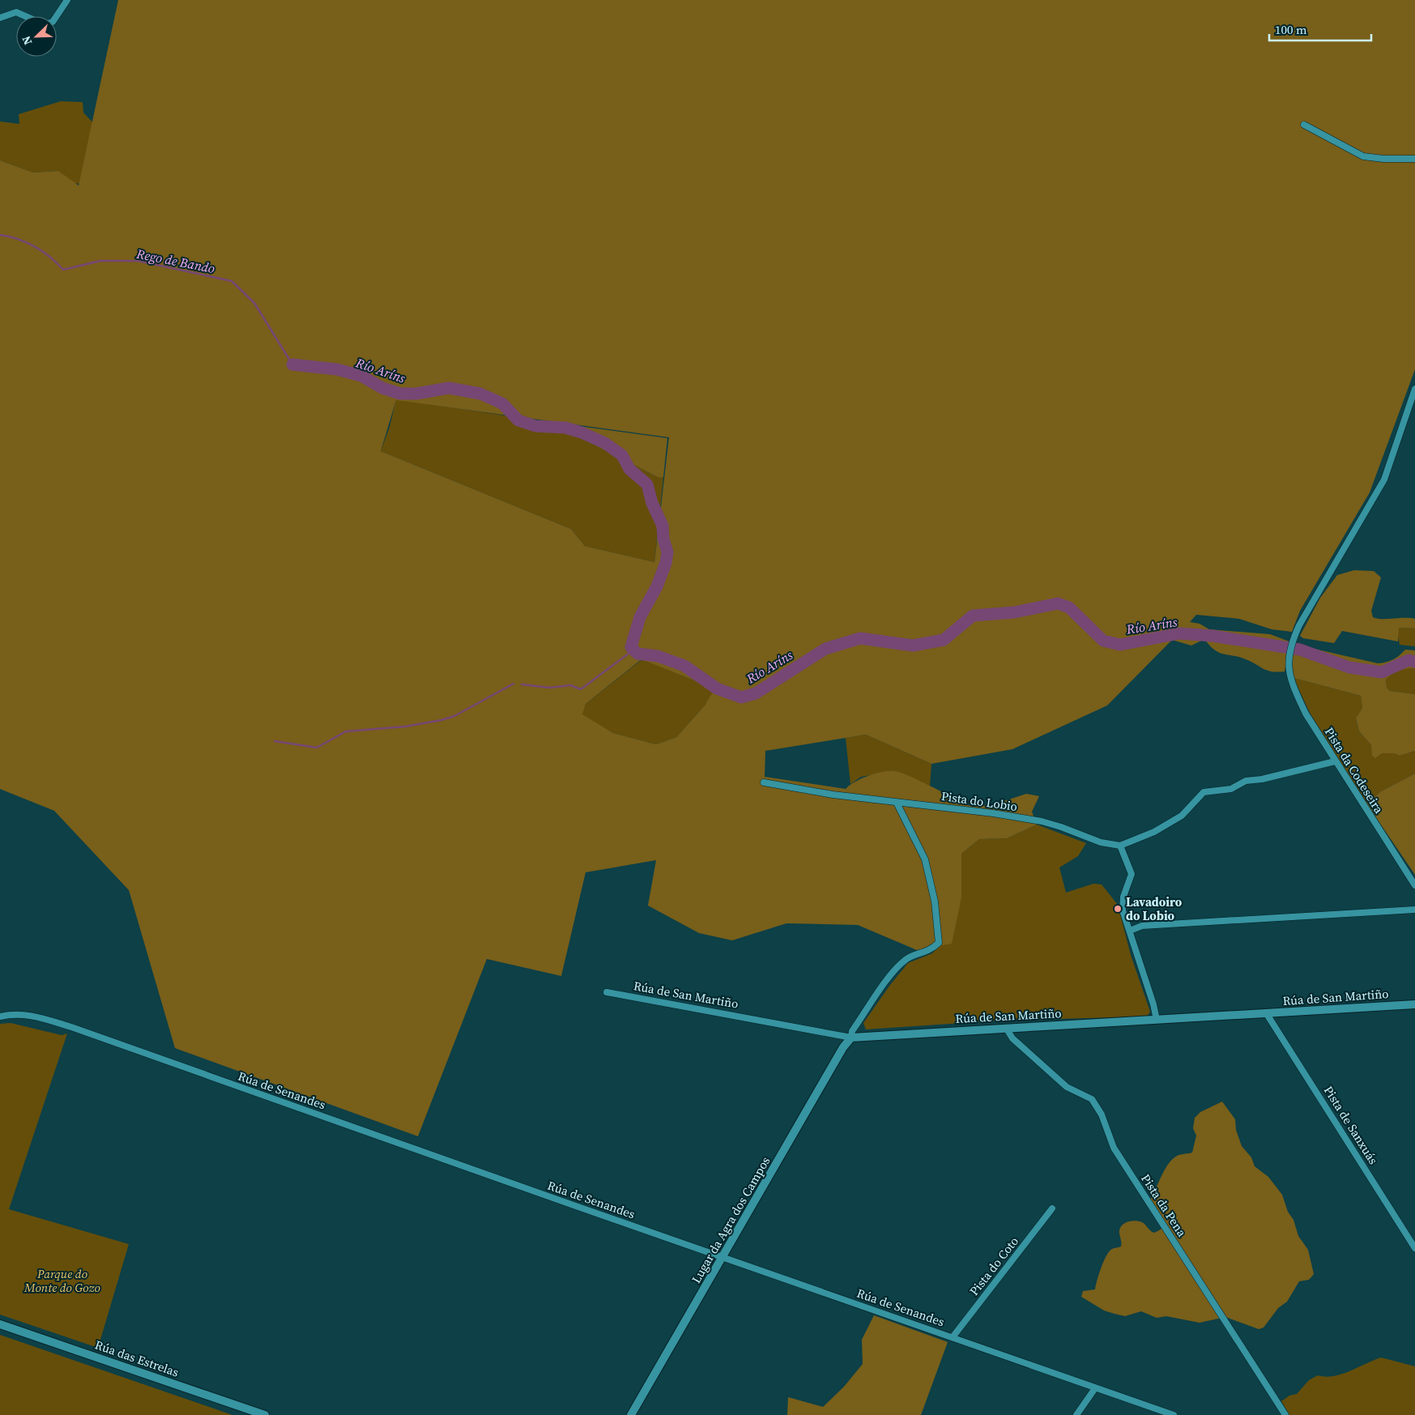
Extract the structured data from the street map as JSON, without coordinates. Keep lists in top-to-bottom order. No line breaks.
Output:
{"streets":{"street":["Pista da Codeseira","Pista do Lobio","Rúa de San Martiño","Rúa de Senandes","Pista de Sanxuás","Pista da Pena","Lugar da Agra dos Campos","Pista do Coto","Rúa das Estrelas"]},"crossings":[["Rúa de San Martiño","Pista de Sanxuás"],["Rúa de San Martiño","Pista da Pena"],["Rúa de San Martiño","Lugar da Agra dos Campos"],["Rúa de Senandes","Lugar da Agra dos Campos"],["Rúa de Senandes","Pista do Coto"]],"water":["Rego de Bando","Río Aríns"],"parks":["Parque do Monte do Gozo"],"places":["Lavadoiro do Lobio"],"scale_bar":"100 m","north":"bottom left"}
